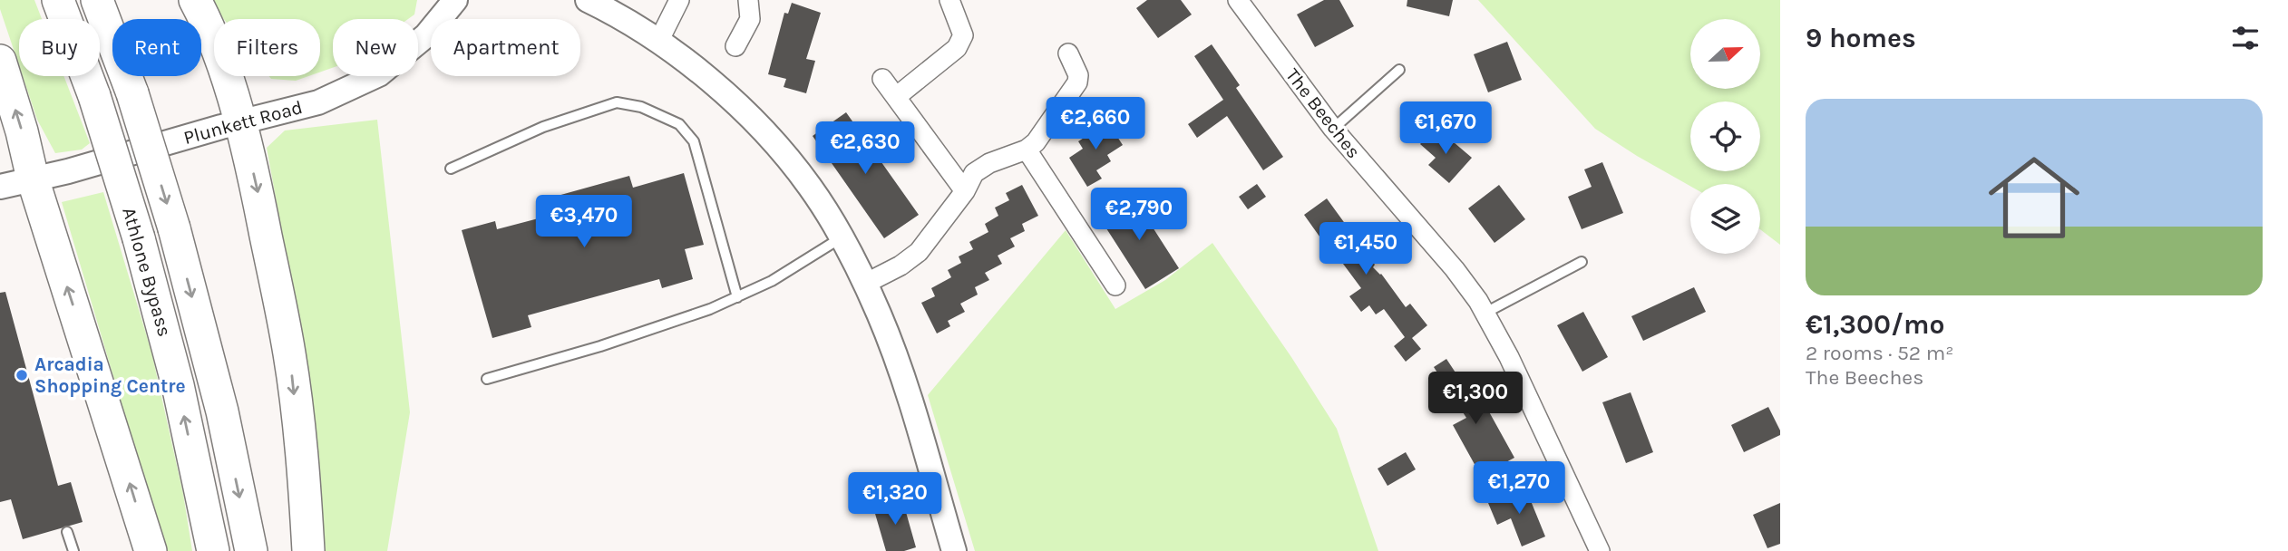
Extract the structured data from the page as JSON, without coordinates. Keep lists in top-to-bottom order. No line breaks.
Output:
{"streets":{"highway":["Athlone Bypass"],"street":["The Beeches","Plunkett Road"]},"places":["Arcadia Shopping Centre"],"north":"right","page":{"heading":"9 homes","chip":["Buy","Rent","Filters","New","Apartment"],"list":[{"name":"€1,300/mo","note":"2 rooms · 52 m² · The Beeches"}],"price":["€2,660","€1,670","€2,630","€2,790","€3,470","€1,450","€1,300","€1,270","€1,320"]}}
